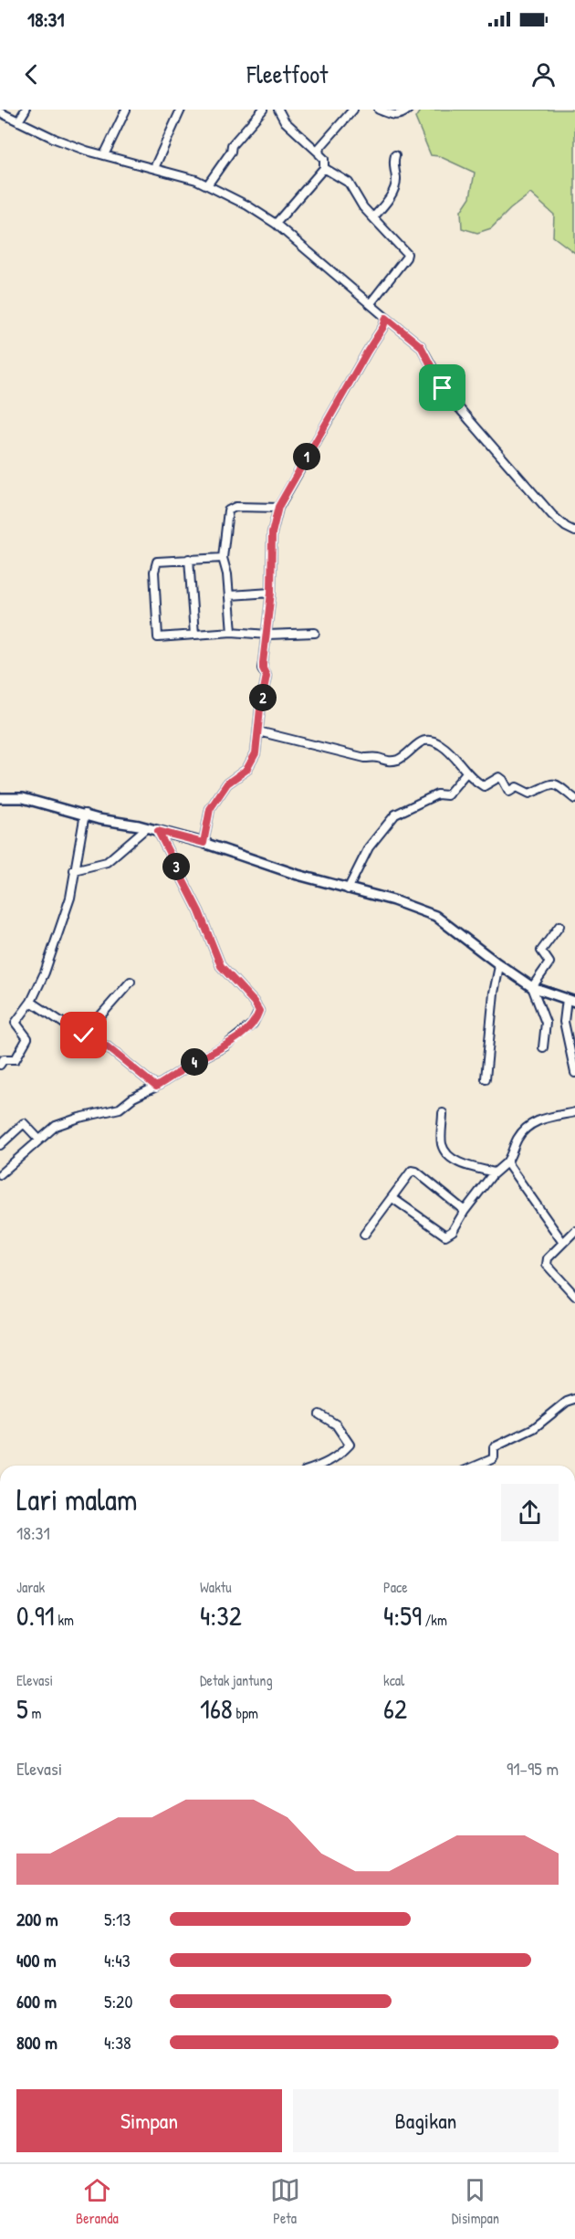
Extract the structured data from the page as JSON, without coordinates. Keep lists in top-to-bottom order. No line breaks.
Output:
{"page":{"status":"18:31","header":"Fleetfoot","pins":["1","2","3","4"],"heading":["Lari malam","18:31"],"stats":[["Jarak","0.91 km"],["Waktu","4:32"],["Pace","4:59 /km"],["Elevasi","5 m"],["Detak jantung","168 bpm"],["kcal","62"]],"chart":["Elevasi","91–95 m"],"list":[{"name":"200 m","note":"5:13"},{"name":"400 m","note":"4:43"},{"name":"600 m","note":"5:20"},{"name":"800 m","note":"4:38"}],"buttons":["Simpan","Bagikan"],"tabs":["Beranda","Peta","Disimpan"]}}
